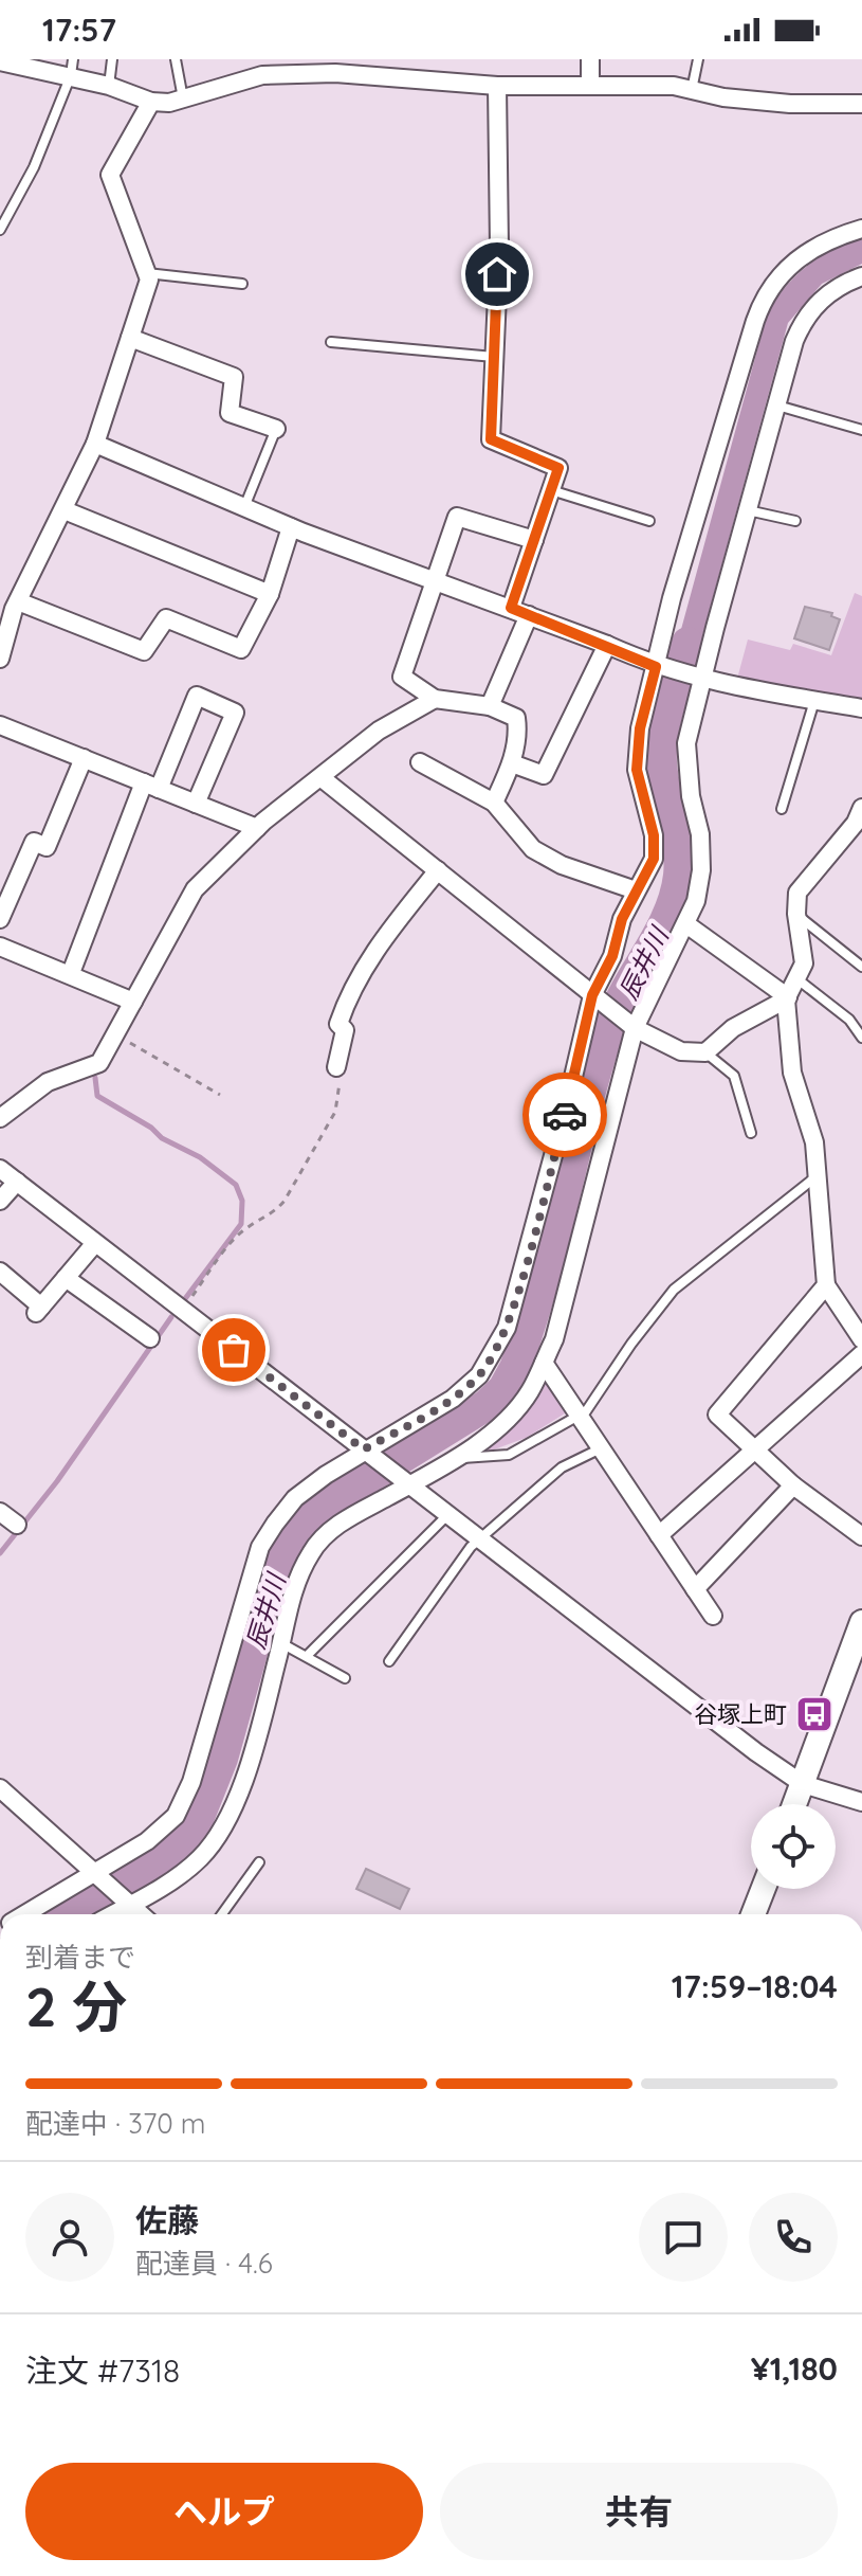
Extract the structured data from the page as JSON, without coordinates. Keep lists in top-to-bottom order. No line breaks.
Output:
{"water":["辰井川"],"places":{"bus stop":["谷塚上町"]},"page":{"status":"17:57","heading":["2 分","到着まで","17:59–18:04"],"panel":["佐藤","配達員 · 4.6","注文 #7318","¥1,180"],"bar":"配達中 · 370 m","buttons":["ヘルプ","共有"]}}
